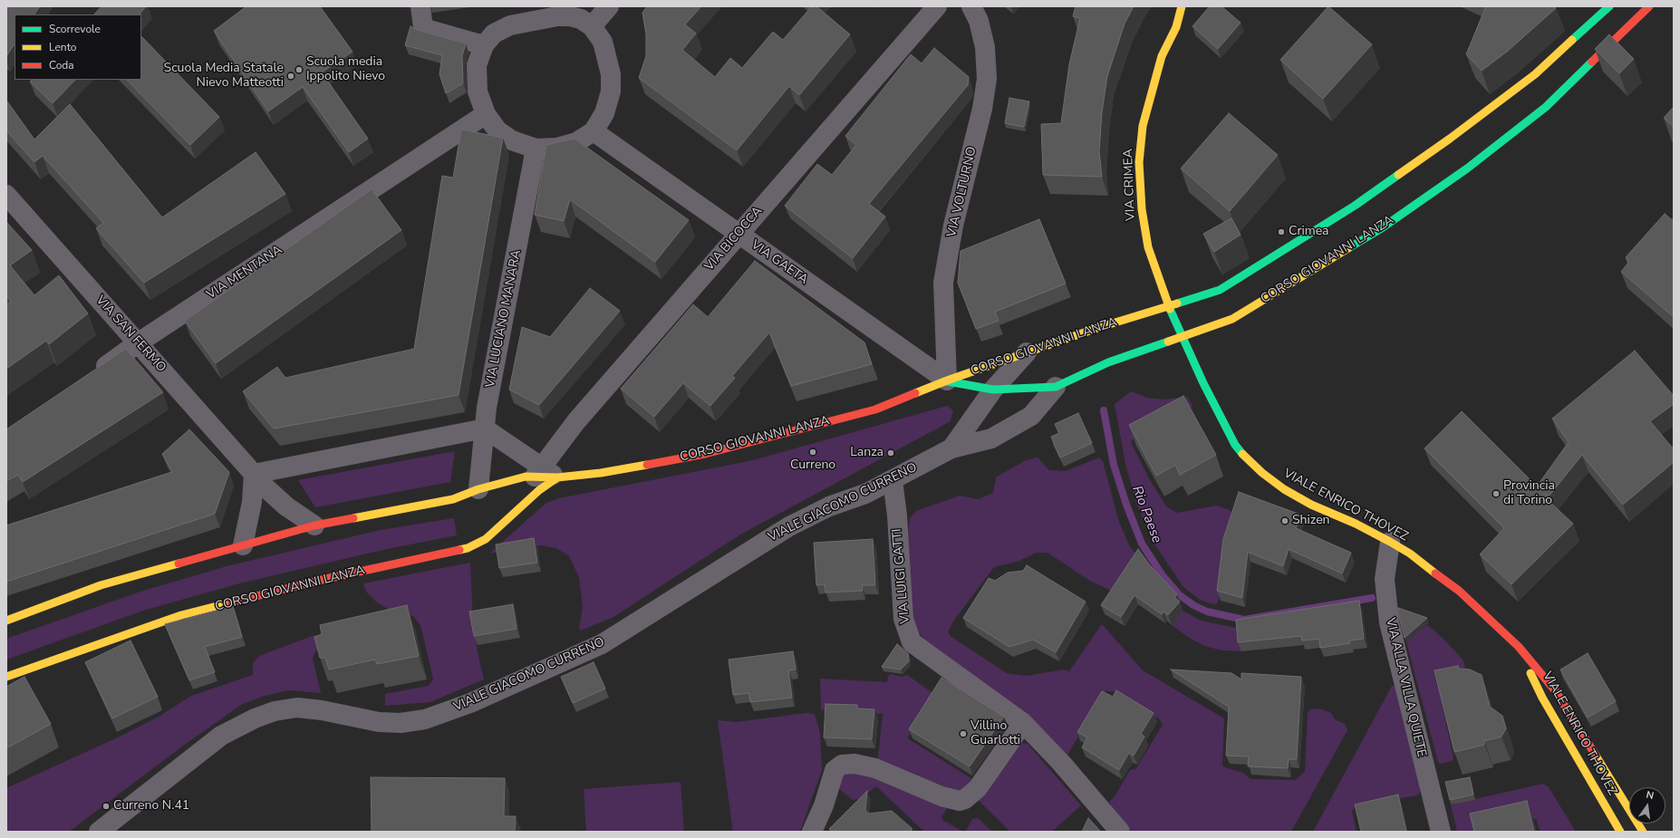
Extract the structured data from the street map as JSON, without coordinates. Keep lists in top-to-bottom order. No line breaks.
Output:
{"streets":{"street":["VIA CRIMEA","VIA VOLTURNO","VIA BICOCCA","CORSO GIOVANNI LANZA","VIA GAETA","VIA MENTANA","VIA LUCIANO MANARA","VIA SAN FERMO","VIALE GIACOMO CURRENO","VIALE ENRICO THOVEZ","VIA LUIGI GATTI","VIA ALLA VILLA QUIETE"]},"crossings":[["VIA CRIMEA","CORSO GIOVANNI LANZA"],["VIA CRIMEA","VIALE ENRICO THOVEZ"],["VIA VOLTURNO","CORSO GIOVANNI LANZA"],["VIA VOLTURNO","VIA GAETA"],["VIA BICOCCA","CORSO GIOVANNI LANZA"],["VIA BICOCCA","VIA GAETA"],["CORSO GIOVANNI LANZA","VIA GAETA"],["CORSO GIOVANNI LANZA","VIA LUCIANO MANARA"],["CORSO GIOVANNI LANZA","VIA SAN FERMO"],["CORSO GIOVANNI LANZA","VIALE GIACOMO CURRENO"],["CORSO GIOVANNI LANZA","VIALE ENRICO THOVEZ"],["VIA MENTANA","VIA SAN FERMO"],["VIALE GIACOMO CURRENO","VIA LUIGI GATTI"],["VIALE ENRICO THOVEZ","VIA ALLA VILLA QUIETE"]],"water":["Rio Paese"],"places":["Scuola media Ippolito Nievo","Scuola Media Statale Nievo Matteotti","Crimea","Curreno","Lanza","Provincia di Torino","Shizen","Villino Guarlotti","Curreno N.41"],"legend":["Scorrevole","Lento","Coda"],"north":"top"}
